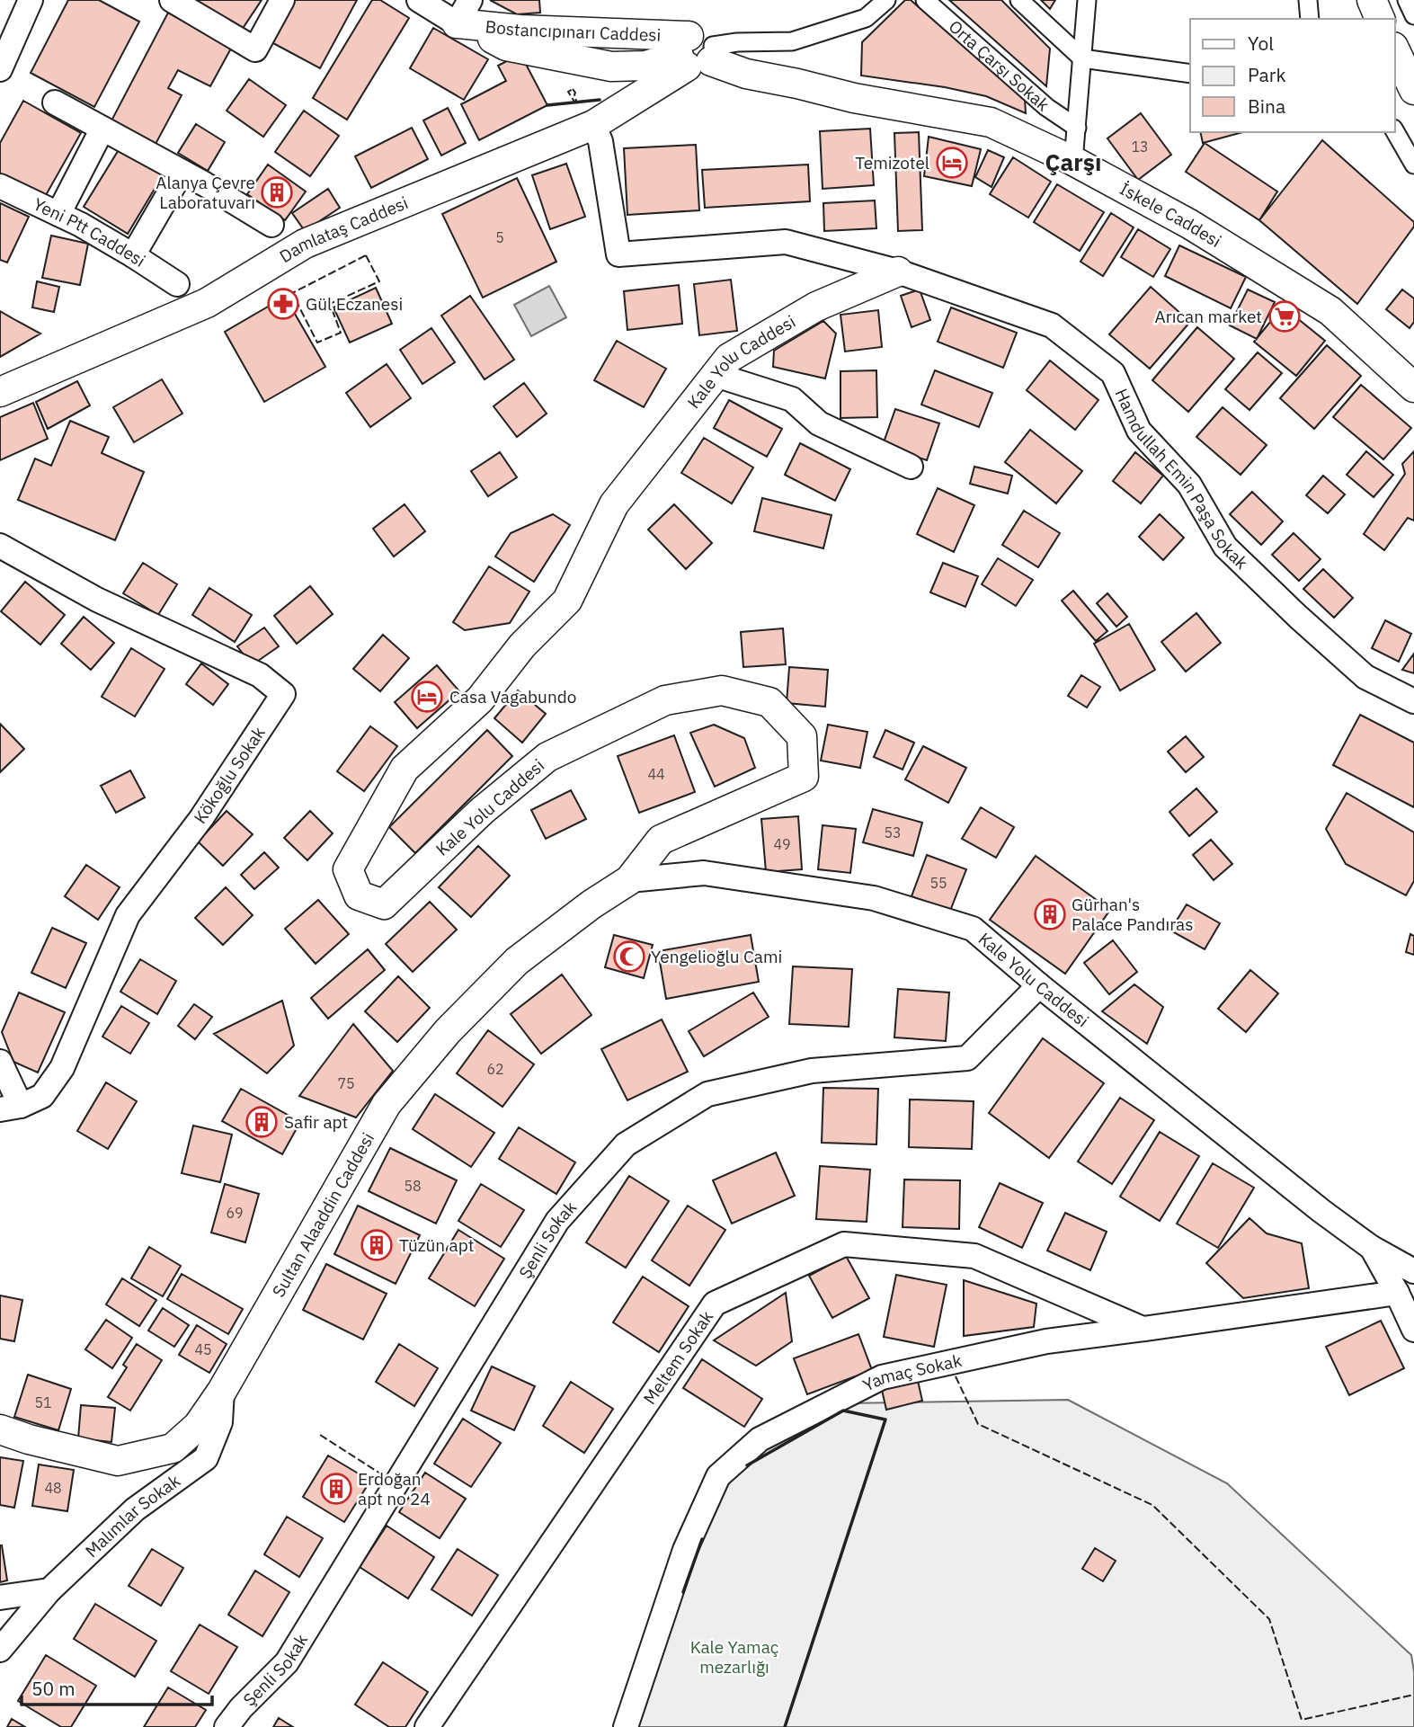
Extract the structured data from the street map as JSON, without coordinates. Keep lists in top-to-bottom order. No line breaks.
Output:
{"streets":{"street":["Bostancıpınarı Caddesi","Orta Çarşı Sokak","İskele Caddesi","Damlataş Caddesi","Yeni Ptt Caddesi","Kale Yolu Caddesi","Hamdullah Emin Paşa Sokak","Kökoğlu Sokak","Sultan Alaaddin Caddesi","Şenli Sokak","Meltem Sokak","Yamaç Sokak","Malımlar Sokak"]},"crossings":[["Bostancıpınarı Caddesi","İskele Caddesi"],["Bostancıpınarı Caddesi","Damlataş Caddesi"],["İskele Caddesi","Damlataş Caddesi"],["Kale Yolu Caddesi","Hamdullah Emin Paşa Sokak"],["Kale Yolu Caddesi","Sultan Alaaddin Caddesi"],["Kale Yolu Caddesi","Şenli Sokak"],["Kale Yolu Caddesi","Yamaç Sokak"],["Sultan Alaaddin Caddesi","Malımlar Sokak"],["Meltem Sokak","Yamaç Sokak"]],"districts":["Çarşı"],"parks":["Kale Yamaç mezarlığı"],"places":{"hotel":["Temizotel","Casa Vagabundo"],"building":["Alanya Çevre Laboratuvarı","Gürhan's Palace Pandıras","Safir apt","Tüzün apt","Erdoğan apt no 24"],"pharmacy":["Gül Eczanesi"],"supermarket":["Arıcan market"],"mosque":["Yengelioğlu Cami"]},"house_numbers":["13","5","44","53","49","55","62","75","58","69","45","51","48"],"legend":["Yol","Park","Bina"],"scale_bar":"50 m"}
